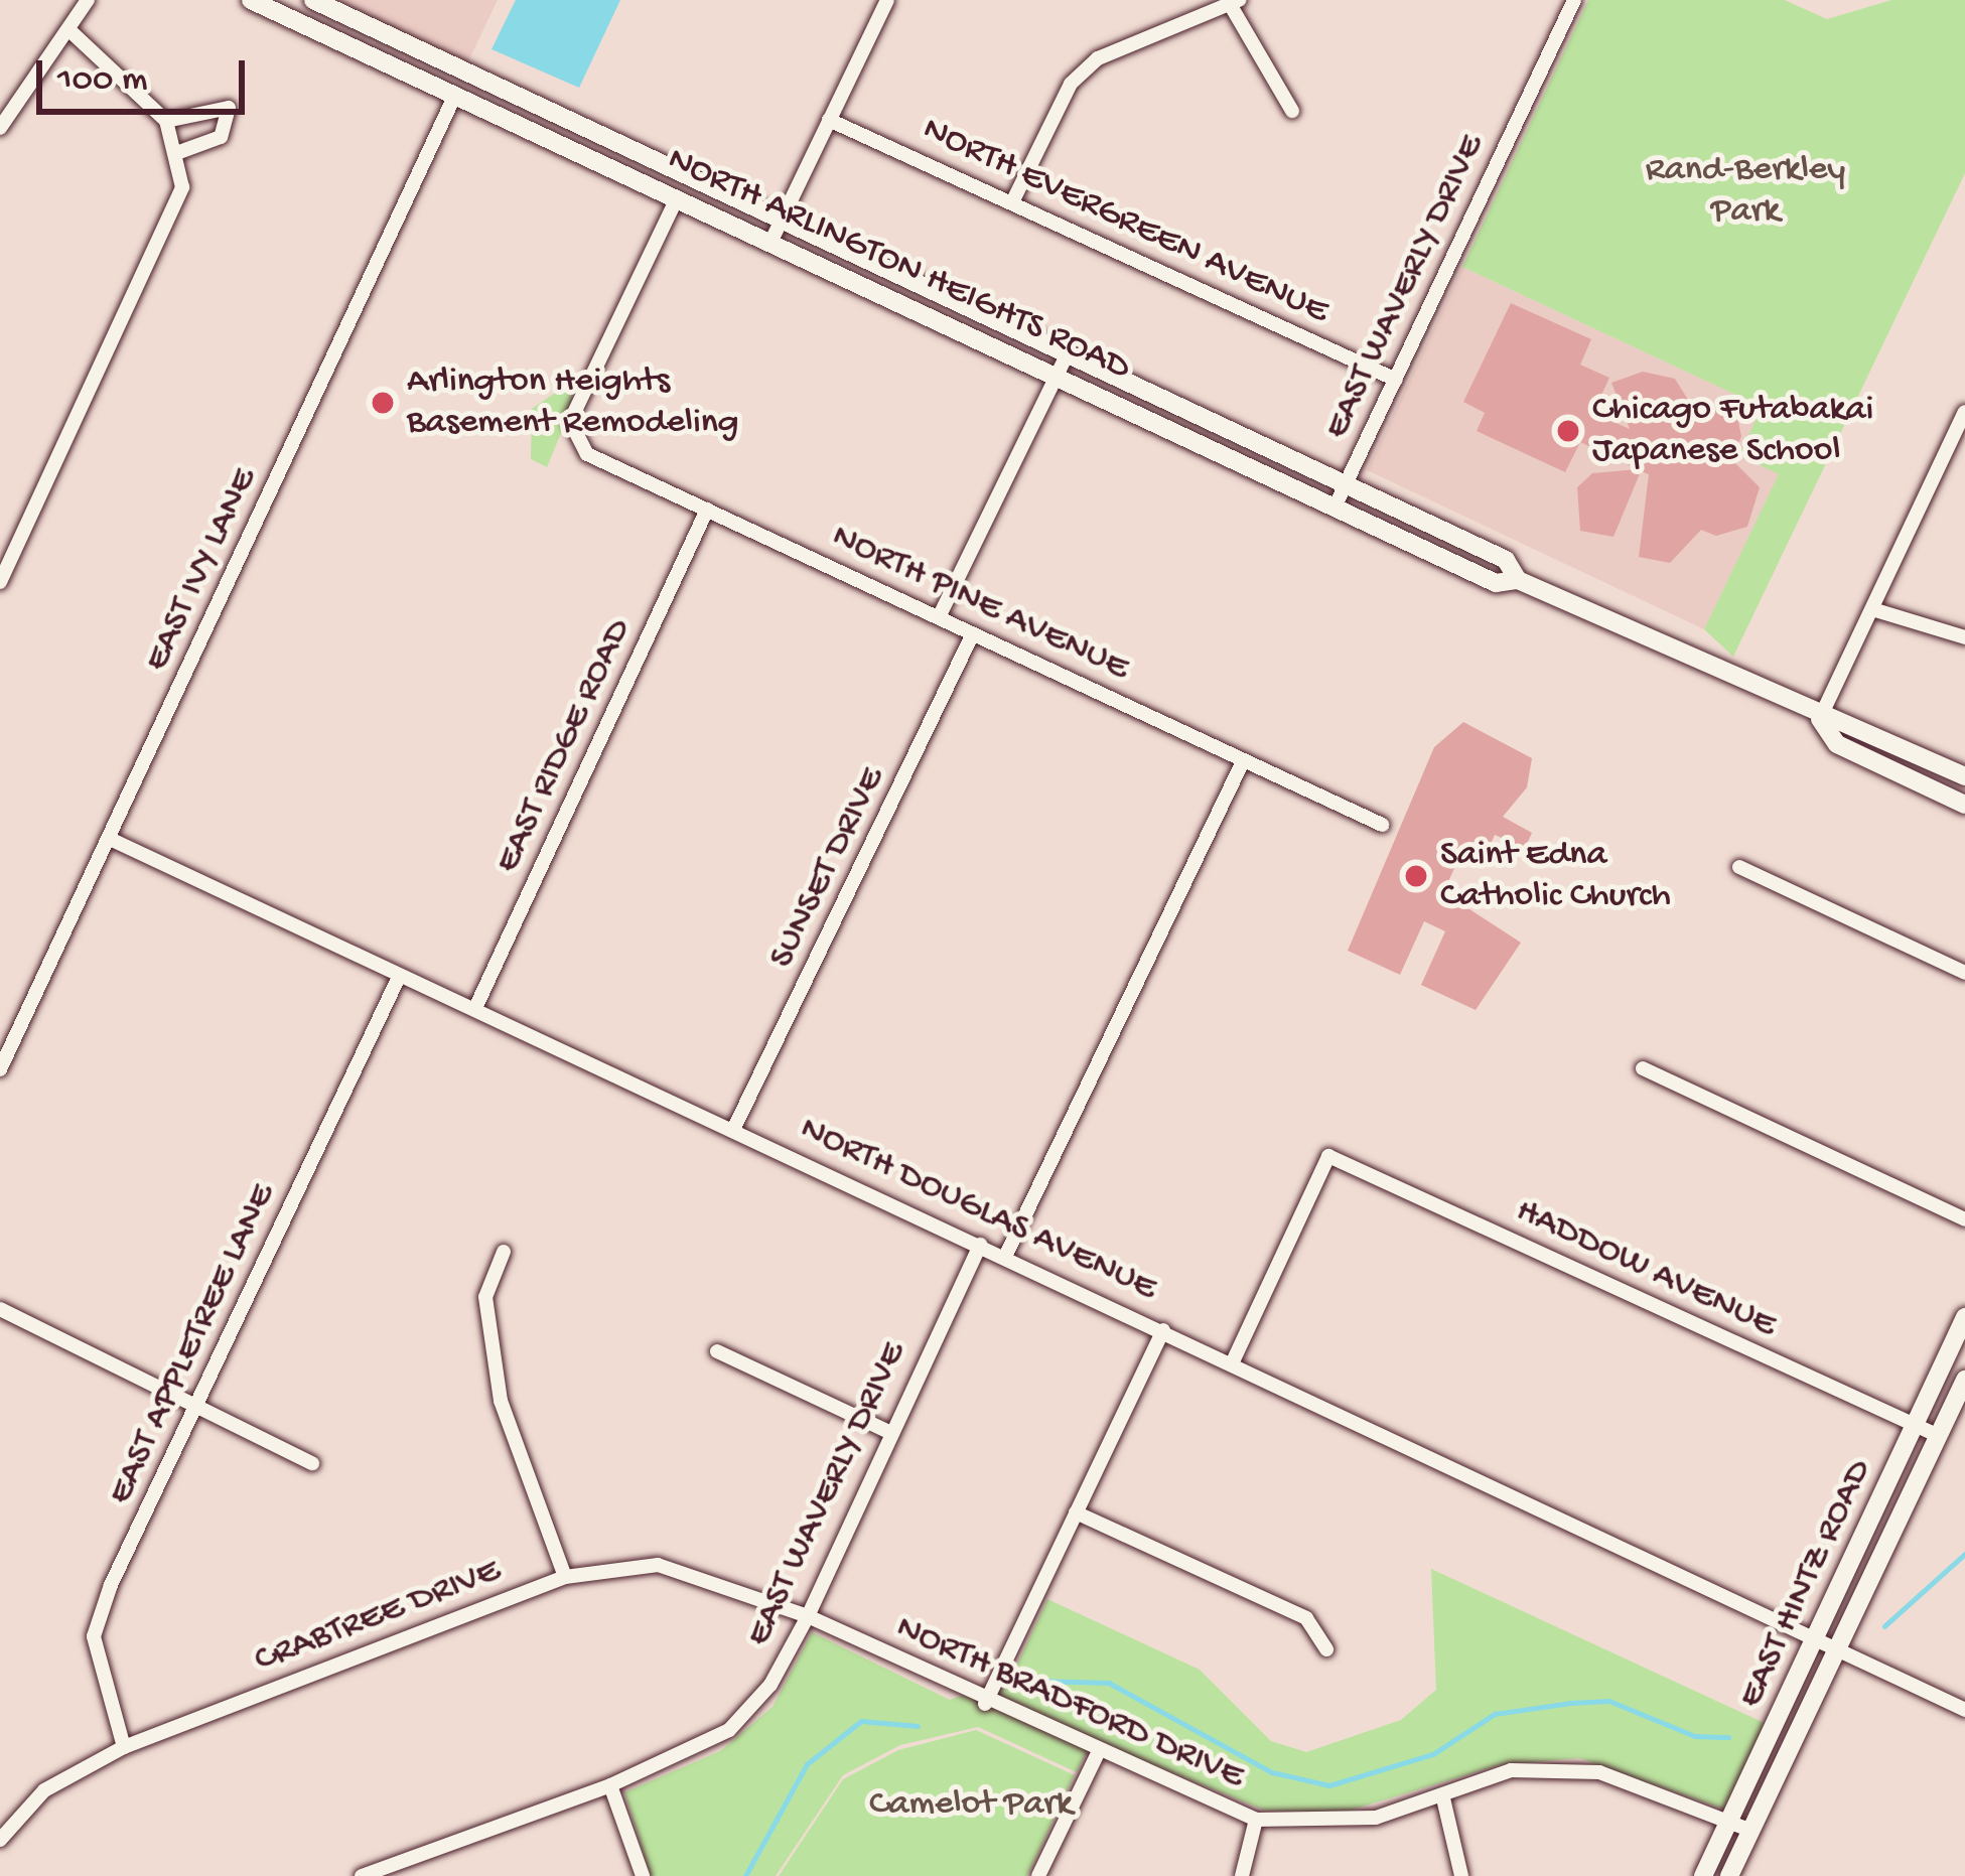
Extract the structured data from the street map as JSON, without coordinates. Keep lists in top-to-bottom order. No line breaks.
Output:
{"streets":{"main road":["NORTH ARLINGTON HEIGHTS ROAD","EAST HINTZ ROAD"],"street":["NORTH EVERGREEN AVENUE","EAST WAVERLY DRIVE","EAST IVY LANE","NORTH PINE AVENUE","EAST RIDGE ROAD","SUNSET DRIVE","NORTH DOUGLAS AVENUE","HADDOW AVENUE","EAST APPLETREE LANE","CRABTREE DRIVE","NORTH BRADFORD DRIVE"]},"crossings":[["NORTH EVERGREEN AVENUE","EAST WAVERLY DRIVE"],["NORTH ARLINGTON HEIGHTS ROAD","EAST WAVERLY DRIVE"],["NORTH ARLINGTON HEIGHTS ROAD","EAST IVY LANE"],["NORTH ARLINGTON HEIGHTS ROAD","NORTH PINE AVENUE"],["EAST WAVERLY DRIVE","NORTH DOUGLAS AVENUE"],["EAST WAVERLY DRIVE","CRABTREE DRIVE"],["EAST WAVERLY DRIVE","NORTH BRADFORD DRIVE"],["EAST IVY LANE","NORTH DOUGLAS AVENUE"],["NORTH PINE AVENUE","EAST RIDGE ROAD"],["NORTH PINE AVENUE","SUNSET DRIVE"],["EAST RIDGE ROAD","NORTH DOUGLAS AVENUE"],["SUNSET DRIVE","NORTH DOUGLAS AVENUE"],["NORTH DOUGLAS AVENUE","HADDOW AVENUE"],["NORTH DOUGLAS AVENUE","EAST APPLETREE LANE"],["NORTH DOUGLAS AVENUE","EAST HINTZ ROAD"],["HADDOW AVENUE","EAST HINTZ ROAD"],["EAST APPLETREE LANE","CRABTREE DRIVE"],["EAST HINTZ ROAD","NORTH BRADFORD DRIVE"],["CRABTREE DRIVE","NORTH BRADFORD DRIVE"]],"parks":["Rand-Berkley Park","Camelot Park"],"places":["Arlington Heights Basement Remodeling","Chicago Futabakai Japanese School","Saint Edna Catholic Church"],"scale_bar":"100 m"}
